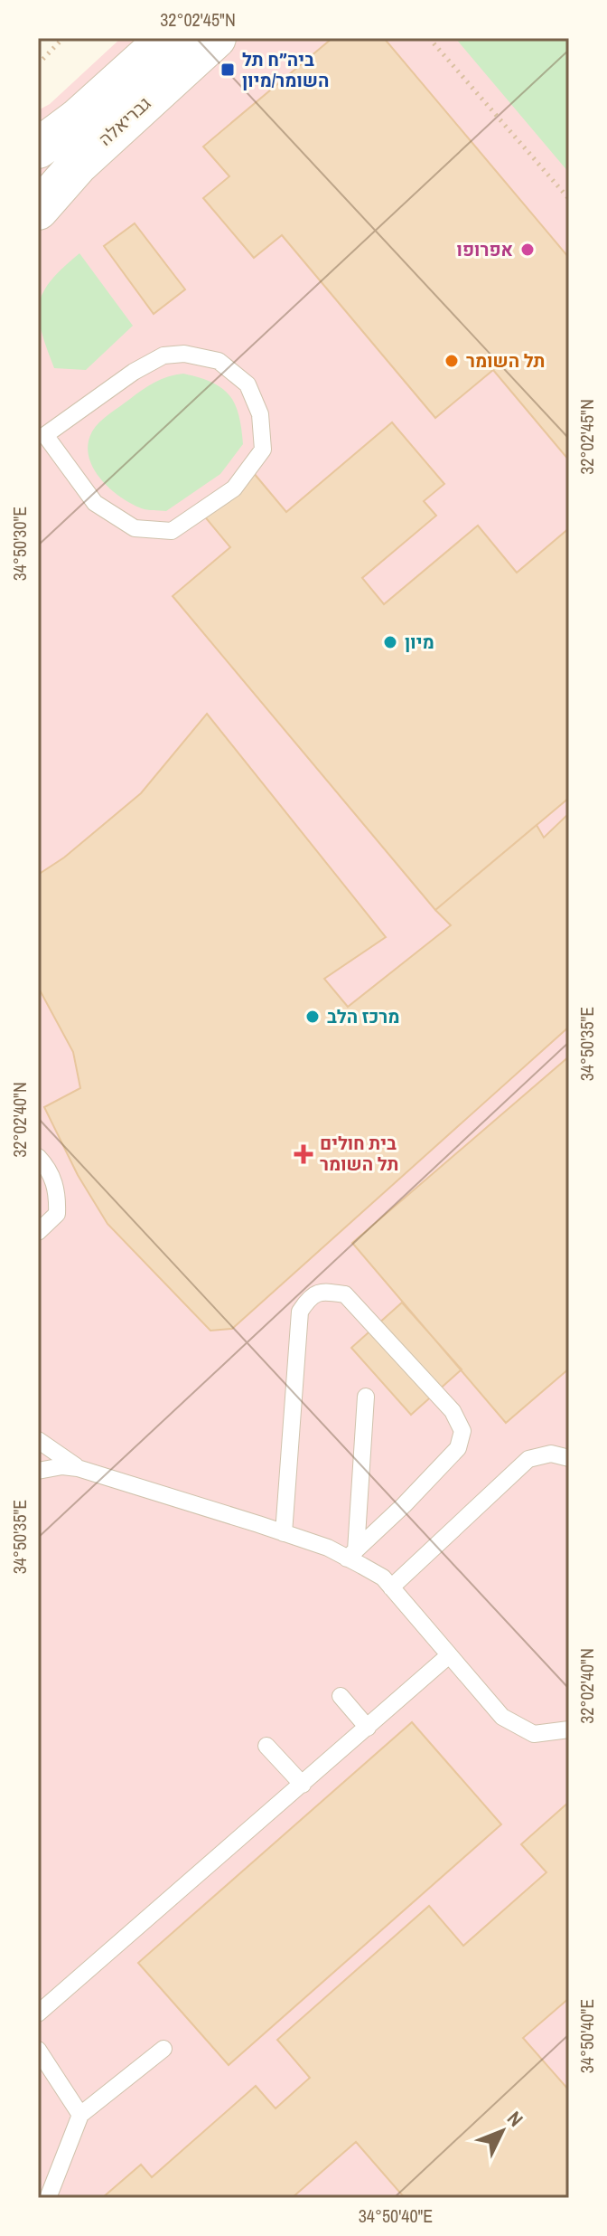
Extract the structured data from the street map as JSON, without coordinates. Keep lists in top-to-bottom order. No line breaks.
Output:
{"streets":{"street":["גבריאלה"]},"places":{"transit":["ביה״ח תל השומר/מיון"],"other":["אפרופו","תל השומר","מיון","מרכז הלב"],"health":["בית חולים תל השומר"]},"north":"top right","coordinates":["32°02'45\"N","34°50'30\"E","34°50'35\"E","32°02'40\"N","34°50'40\"E"]}
